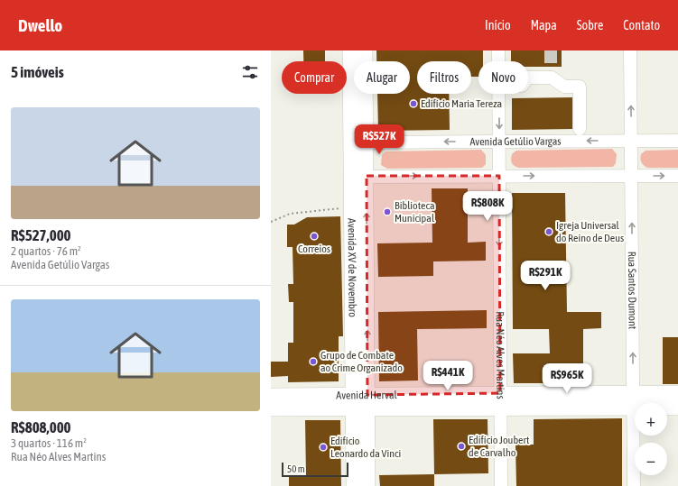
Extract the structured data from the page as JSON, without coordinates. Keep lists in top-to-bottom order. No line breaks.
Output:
{"streets":{"main road":["Avenida XV de Novembro","Avenida Herval"],"street":["Avenida Getúlio Vargas","Rua Santos Dumont","Rua Néo Alves Martins"]},"crossings":[["Avenida Getúlio Vargas","Avenida XV de Novembro"],["Avenida Getúlio Vargas","Rua Santos Dumont"],["Avenida Getúlio Vargas","Rua Néo Alves Martins"],["Avenida XV de Novembro","Avenida Herval"],["Rua Santos Dumont","Avenida Herval"],["Rua Néo Alves Martins","Avenida Herval"]],"one_way":["Rua Santos Dumont","Rua Néo Alves Martins"],"places":["Edifício Maria Tereza","Biblioteca Municipal","Igreja Universal do Reino de Deus","Correios","Grupo de Combate ao Crime Organizado","Edifício Joubert de Carvalho","Edifício Leonardo da Vinci"],"scale_bar":"50 m","page":{"header":"Dwello","nav":["Início","Mapa","Sobre","Contato"],"heading":"5 imóveis","chip":["Comprar","Alugar","Filtros","Novo"],"list":[{"name":"R$527,000","note":"2 quartos · 76 m² · Avenida Getúlio Vargas"},{"name":"R$808,000","note":"3 quartos · 116 m² · Rua Néo Alves Martins"}],"price":["R$527K","R$808K","R$291K","R$441K","R$965K"],"map_buttons":["+","−"],"scale":"50 m"}}
